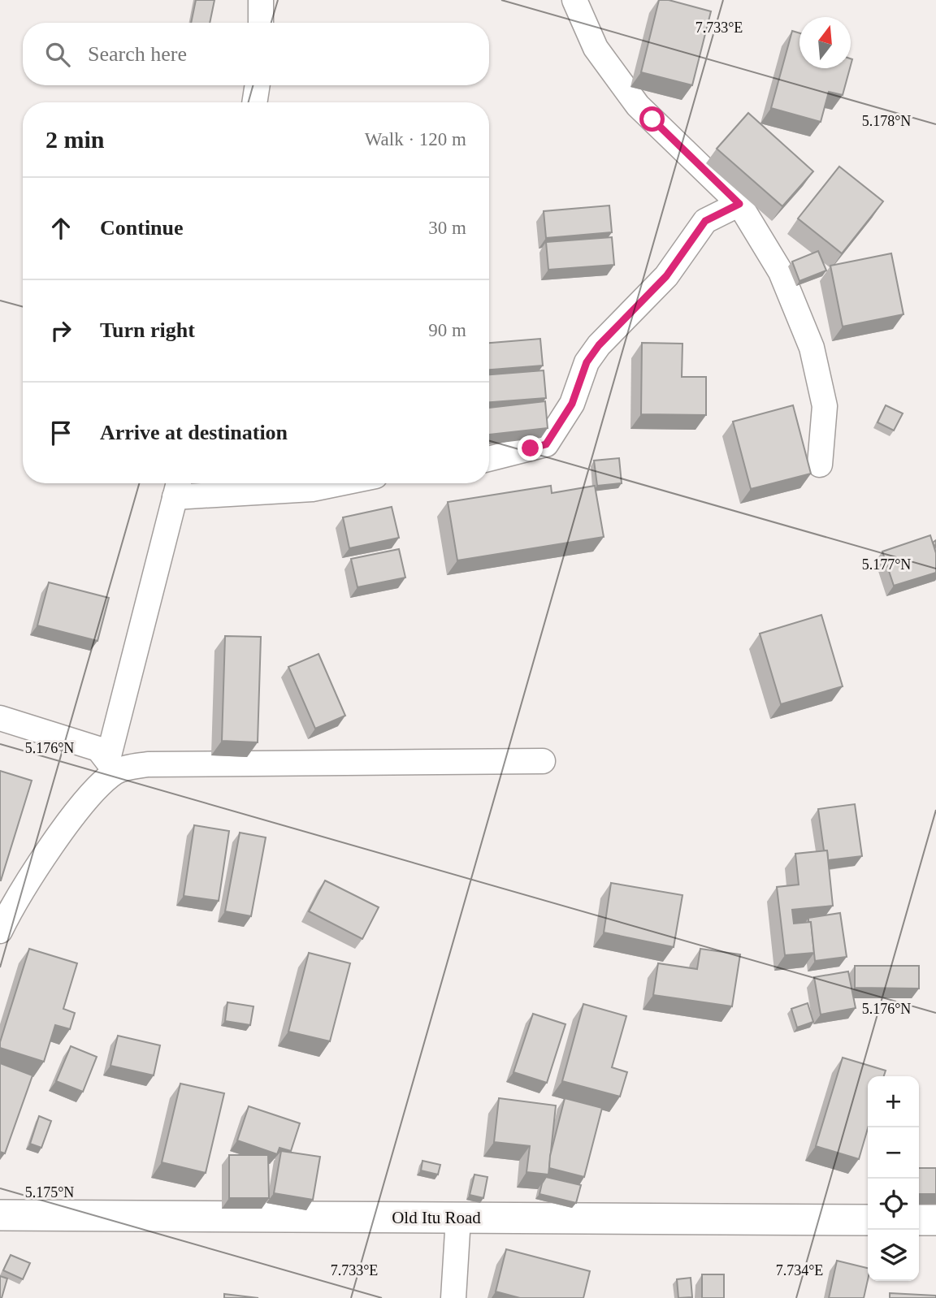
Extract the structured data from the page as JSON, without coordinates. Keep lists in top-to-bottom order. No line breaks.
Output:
{"streets":{"street":["Old Itu Road"]},"north":"top","page":{"search":"Search here","heading":["2 min","Walk · 120 m"],"list":[["Continue","30 m"],["Turn right","90 m"],"Arrive at destination"],"map_buttons":["+","−"]},"coordinates":["7.733°E","5.178°N","5.177°N","5.176°N","5.175°N","7.734°E"]}
